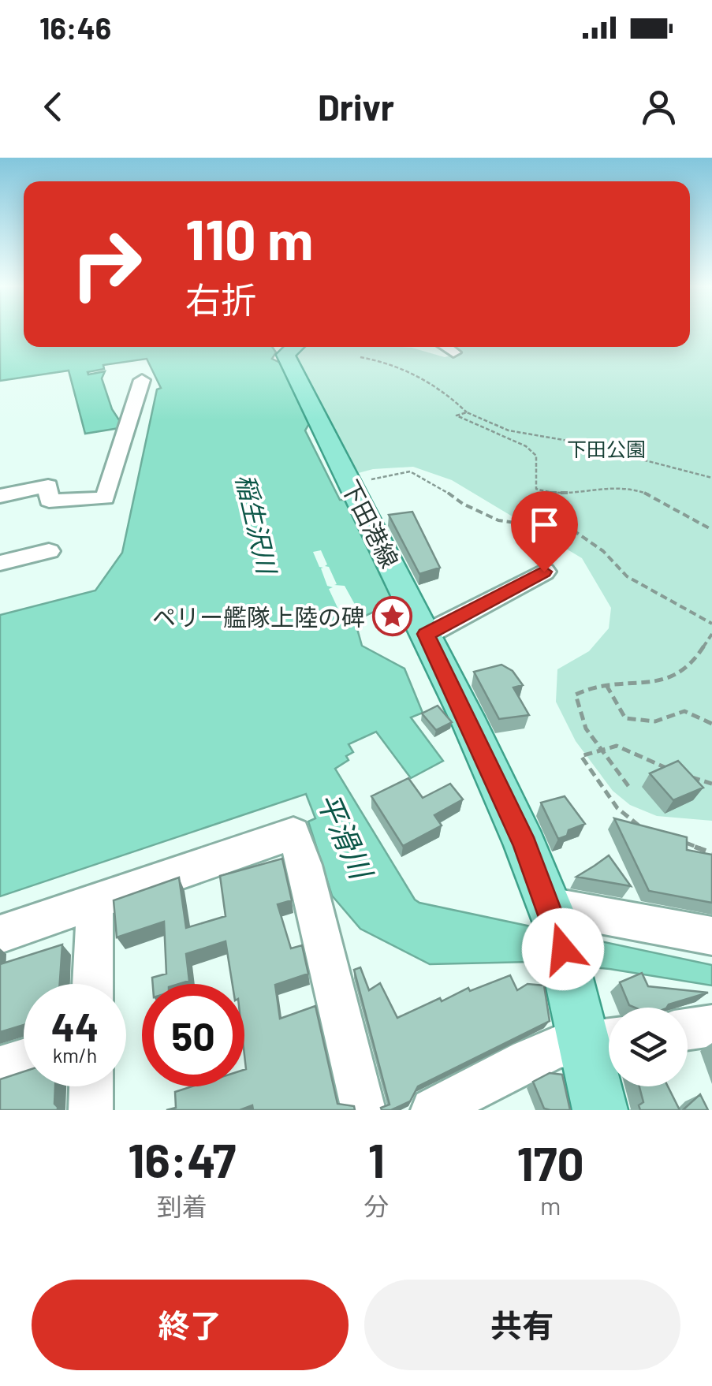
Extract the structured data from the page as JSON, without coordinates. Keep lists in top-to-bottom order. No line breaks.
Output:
{"streets":{"main road":["下田港線"]},"water":["稲生沢川","平滑川"],"parks":["下田公園"],"places":{"place":["ペリー艦隊上陸の碑"]},"page":{"status":"16:46","header":"Drivr","turn":["110 m","右折"],"speed":"44 km/h","limit":"50","eta":["16:47","到着","1","分","170","m"],"buttons":["終了","共有"]}}
